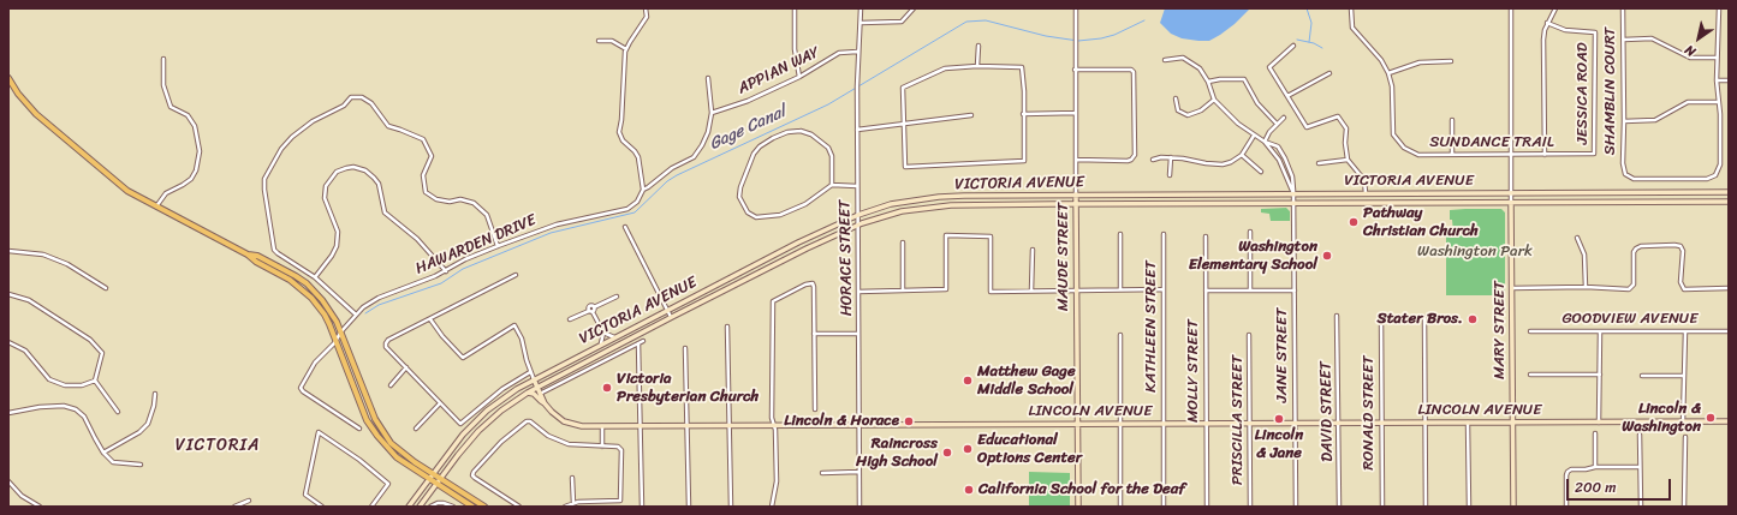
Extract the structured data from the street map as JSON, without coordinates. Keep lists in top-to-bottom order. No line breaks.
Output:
{"streets":{"main road":["VICTORIA AVENUE","MAUDE STREET","MARY STREET","LINCOLN AVENUE"],"street":["APPIAN WAY","SHAMBLIN COURT","JESSICA ROAD","SUNDANCE TRAIL","HAWARDEN DRIVE","HORACE STREET","GOODVIEW AVENUE","KATHLEEN STREET","JANE STREET","MOLLY STREET","DAVID STREET","RONALD STREET","PRISCILLA STREET"]},"crossings":[["APPIAN WAY","HORACE STREET"],["JESSICA ROAD","SUNDANCE TRAIL"],["SUNDANCE TRAIL","MARY STREET"],["VICTORIA AVENUE","MAUDE STREET"],["VICTORIA AVENUE","HORACE STREET"],["VICTORIA AVENUE","MARY STREET"],["VICTORIA AVENUE","JANE STREET"],["VICTORIA AVENUE","LINCOLN AVENUE"],["MAUDE STREET","LINCOLN AVENUE"],["HORACE STREET","LINCOLN AVENUE"],["KATHLEEN STREET","LINCOLN AVENUE"],["MARY STREET","LINCOLN AVENUE"],["JANE STREET","LINCOLN AVENUE"],["MOLLY STREET","LINCOLN AVENUE"],["LINCOLN AVENUE","DAVID STREET"],["LINCOLN AVENUE","RONALD STREET"],["LINCOLN AVENUE","PRISCILLA STREET"]],"districts":["VICTORIA"],"water":["Gage Canal"],"parks":["Washington Park"],"places":["Pathway Christian Church","Washington Elementary School","Stater Bros.","Matthew Gage Middle School","Victoria Presbyterian Church","Lincoln & Washington","Lincoln & Jane","Lincoln & Horace","Educational Options Center","Raincross High School","California School for the Deaf"],"scale_bar":"200 m","north":"bottom left"}
